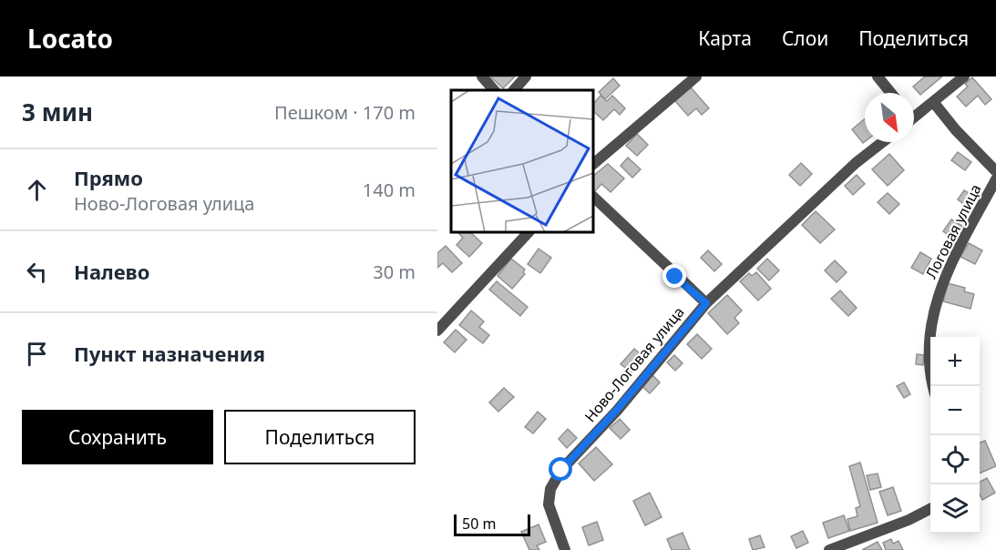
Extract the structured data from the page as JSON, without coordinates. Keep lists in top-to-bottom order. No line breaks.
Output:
{"streets":{"street":["Логовая улица","Ново-Логовая улица"]},"scale_bar":"50 m","north":"bottom right","page":{"header":"Locato","nav":["Карта","Слои","Поделиться"],"heading":["3 мин","Пешком · 170 m"],"list":[["Прямо","Ново-Логовая улица","140 m"],["Налево","30 m"],"Пункт назначения"],"map_buttons":["+","−"],"buttons":["Сохранить","Поделиться"],"scale":"50 m"}}
